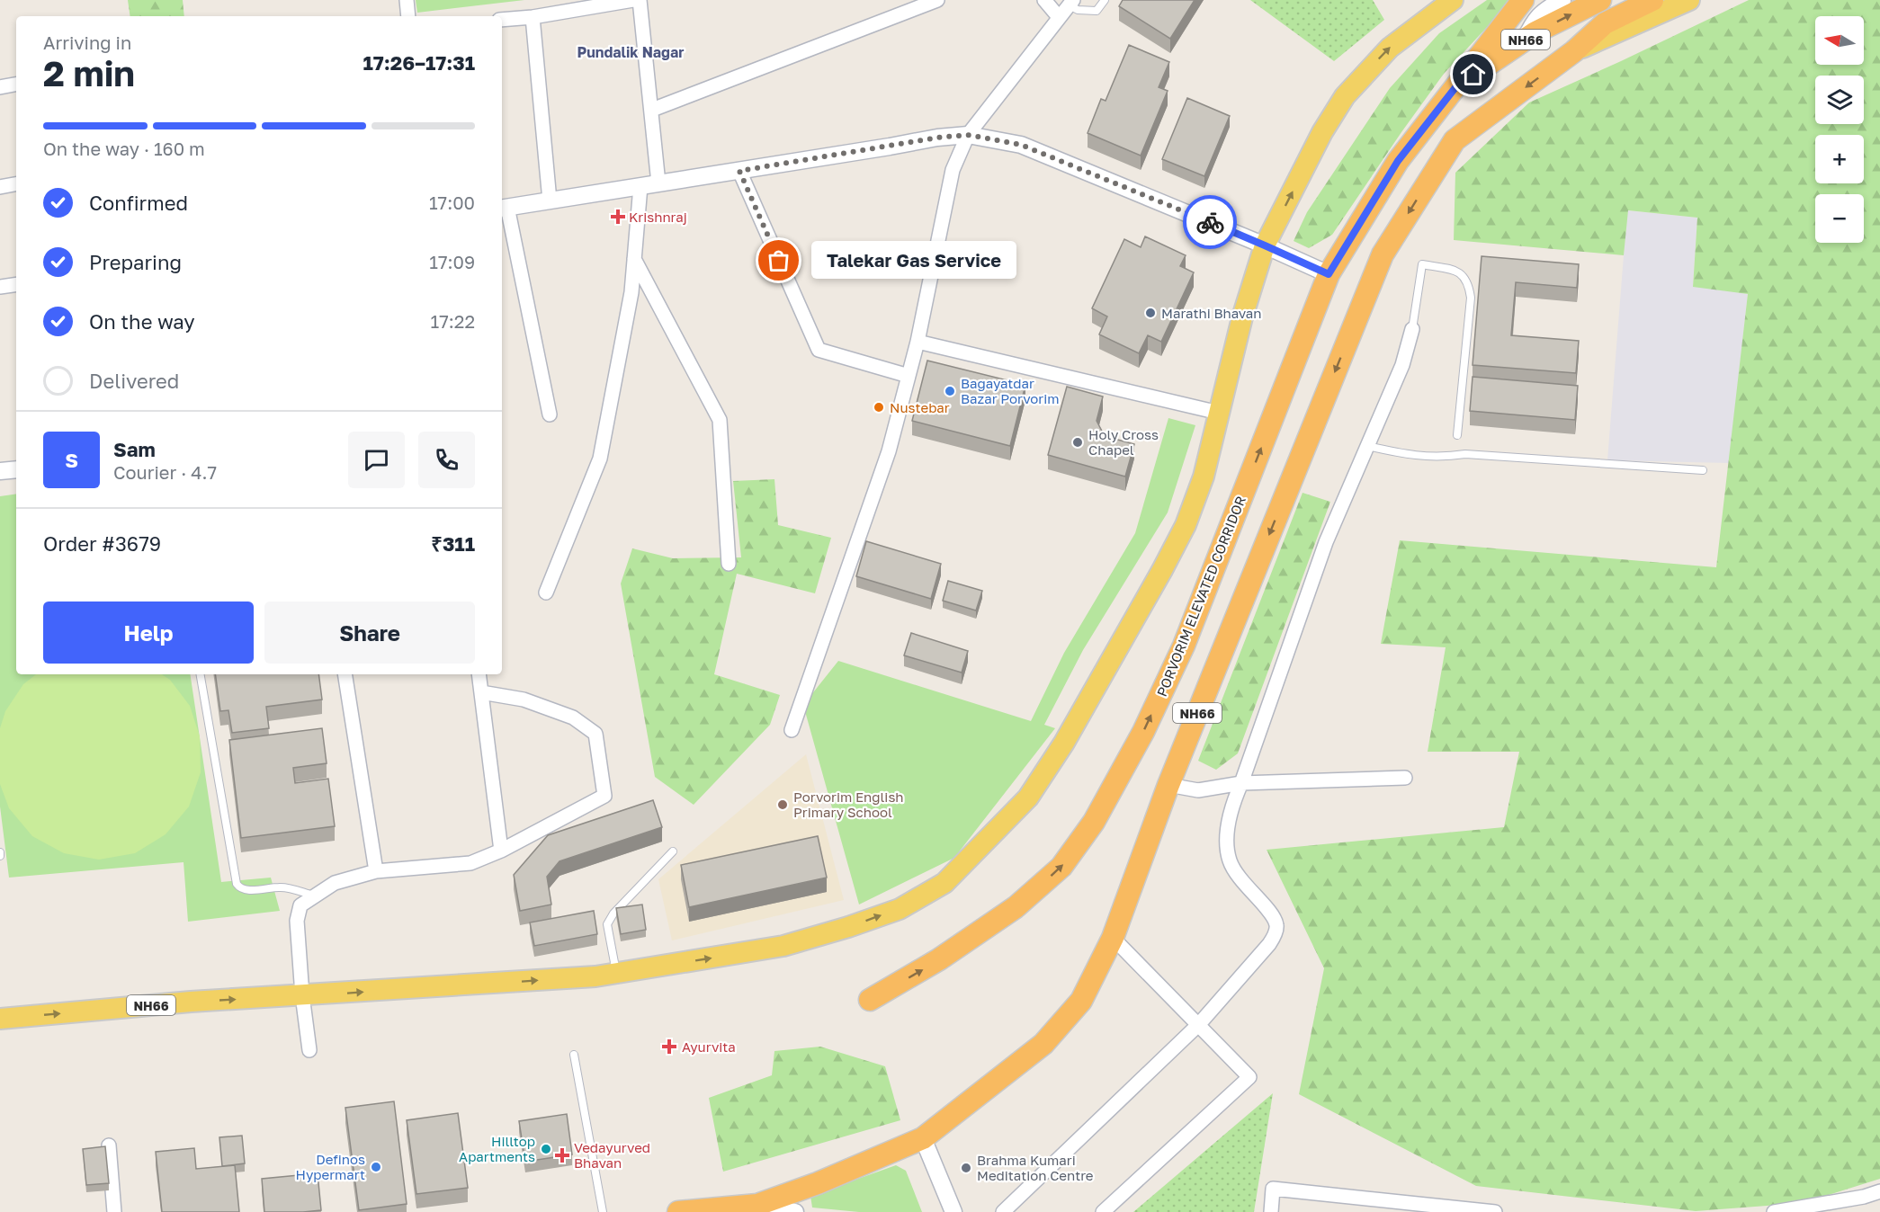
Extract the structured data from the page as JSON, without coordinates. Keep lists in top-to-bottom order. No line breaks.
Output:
{"streets":{"highway":["NH66","PORVORIM ELEVATED CORRIDOR"]},"crossings":[["NH66","PORVORIM ELEVATED CORRIDOR"]],"districts":["Pundalik Nagar"],"places":{"health":["Krishnraj","Ayurvita","Vedayurved Bhavan"],"other":["Talekar Gas Service","Marathi Bhavan","Bagayatdar Bazar Porvorim","Nustebar","Holy Cross Chapel","Porvorim English Primary School","Hilltop Apartments","Definos Hypermart","Brahma Kumari Meditation Centre"]},"north":"left","page":{"map_buttons":["+","−"],"heading":["2 min","Arriving in","17:26–17:31"],"panel":["Sam","Courier · 4.7","Order #3679","₹311"],"bar":"On the way · 160 m","list":[["Confirmed","17:00"],["Preparing","17:09"],["On the way","17:22"],"Delivered"],"bubble":"Talekar Gas Service","round":"S","buttons":["Help","Share"]}}
